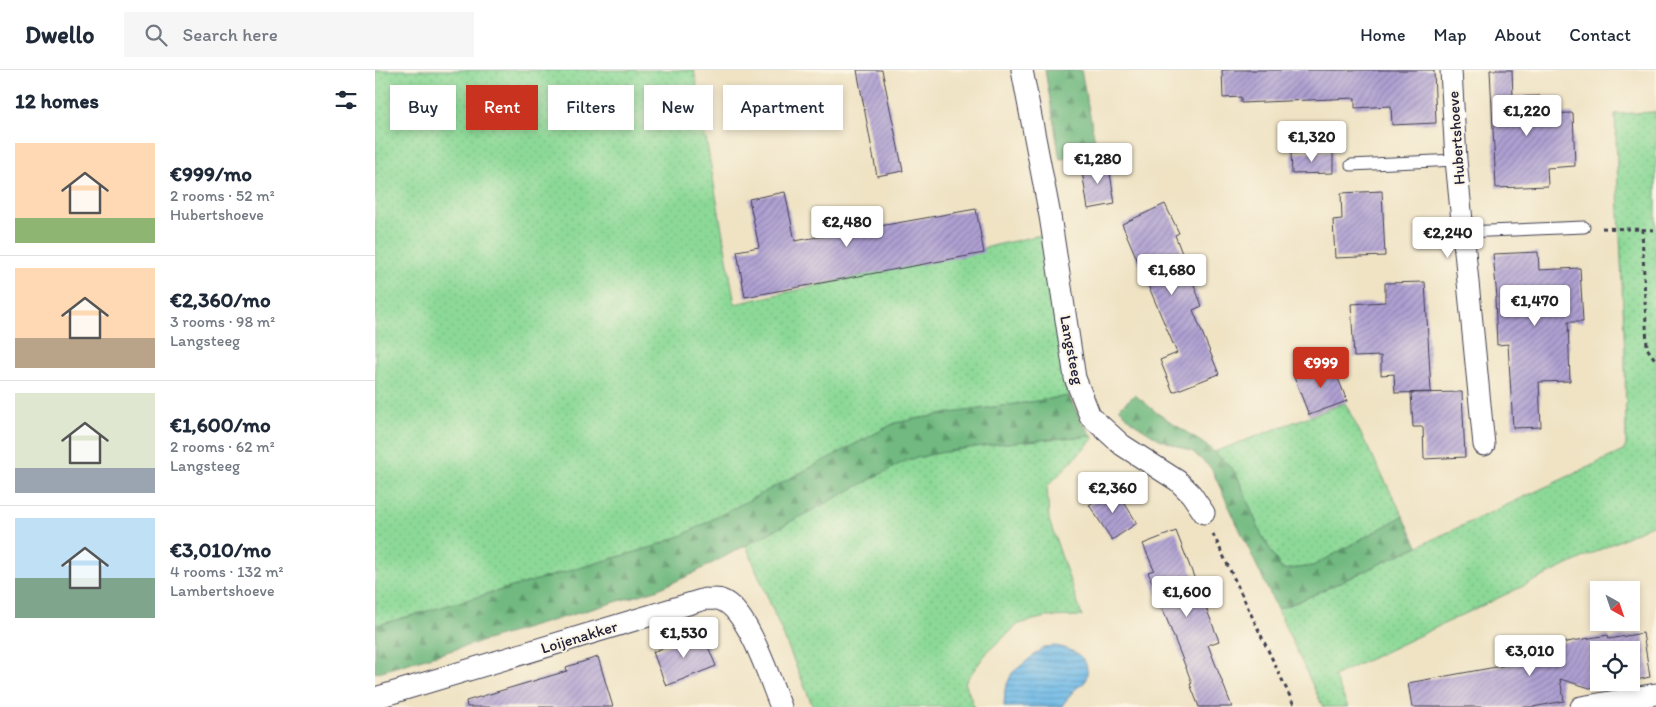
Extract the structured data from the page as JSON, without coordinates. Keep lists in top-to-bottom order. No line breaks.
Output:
{"streets":{"street":["Hubertshoeve","Langsteeg","Loijenakker"]},"north":"bottom right","page":{"header":"Dwello","search":"Search here","nav":["Home","Map","About","Contact"],"heading":"12 homes","chip":["Buy","Rent","Filters","New","Apartment"],"price":["€1,220","€1,320","€1,280","€2,480","€2,240","€1,680","€1,470","€999","€2,360","€1,600","€1,530","€3,010"],"list":[{"name":"€999/mo","note":"2 rooms · 52 m² · Hubertshoeve"},{"name":"€2,360/mo","note":"3 rooms · 98 m² · Langsteeg"},{"name":"€1,600/mo","note":"2 rooms · 62 m² · Langsteeg"},{"name":"€3,010/mo","note":"4 rooms · 132 m² · Lambertshoeve"}]}}
